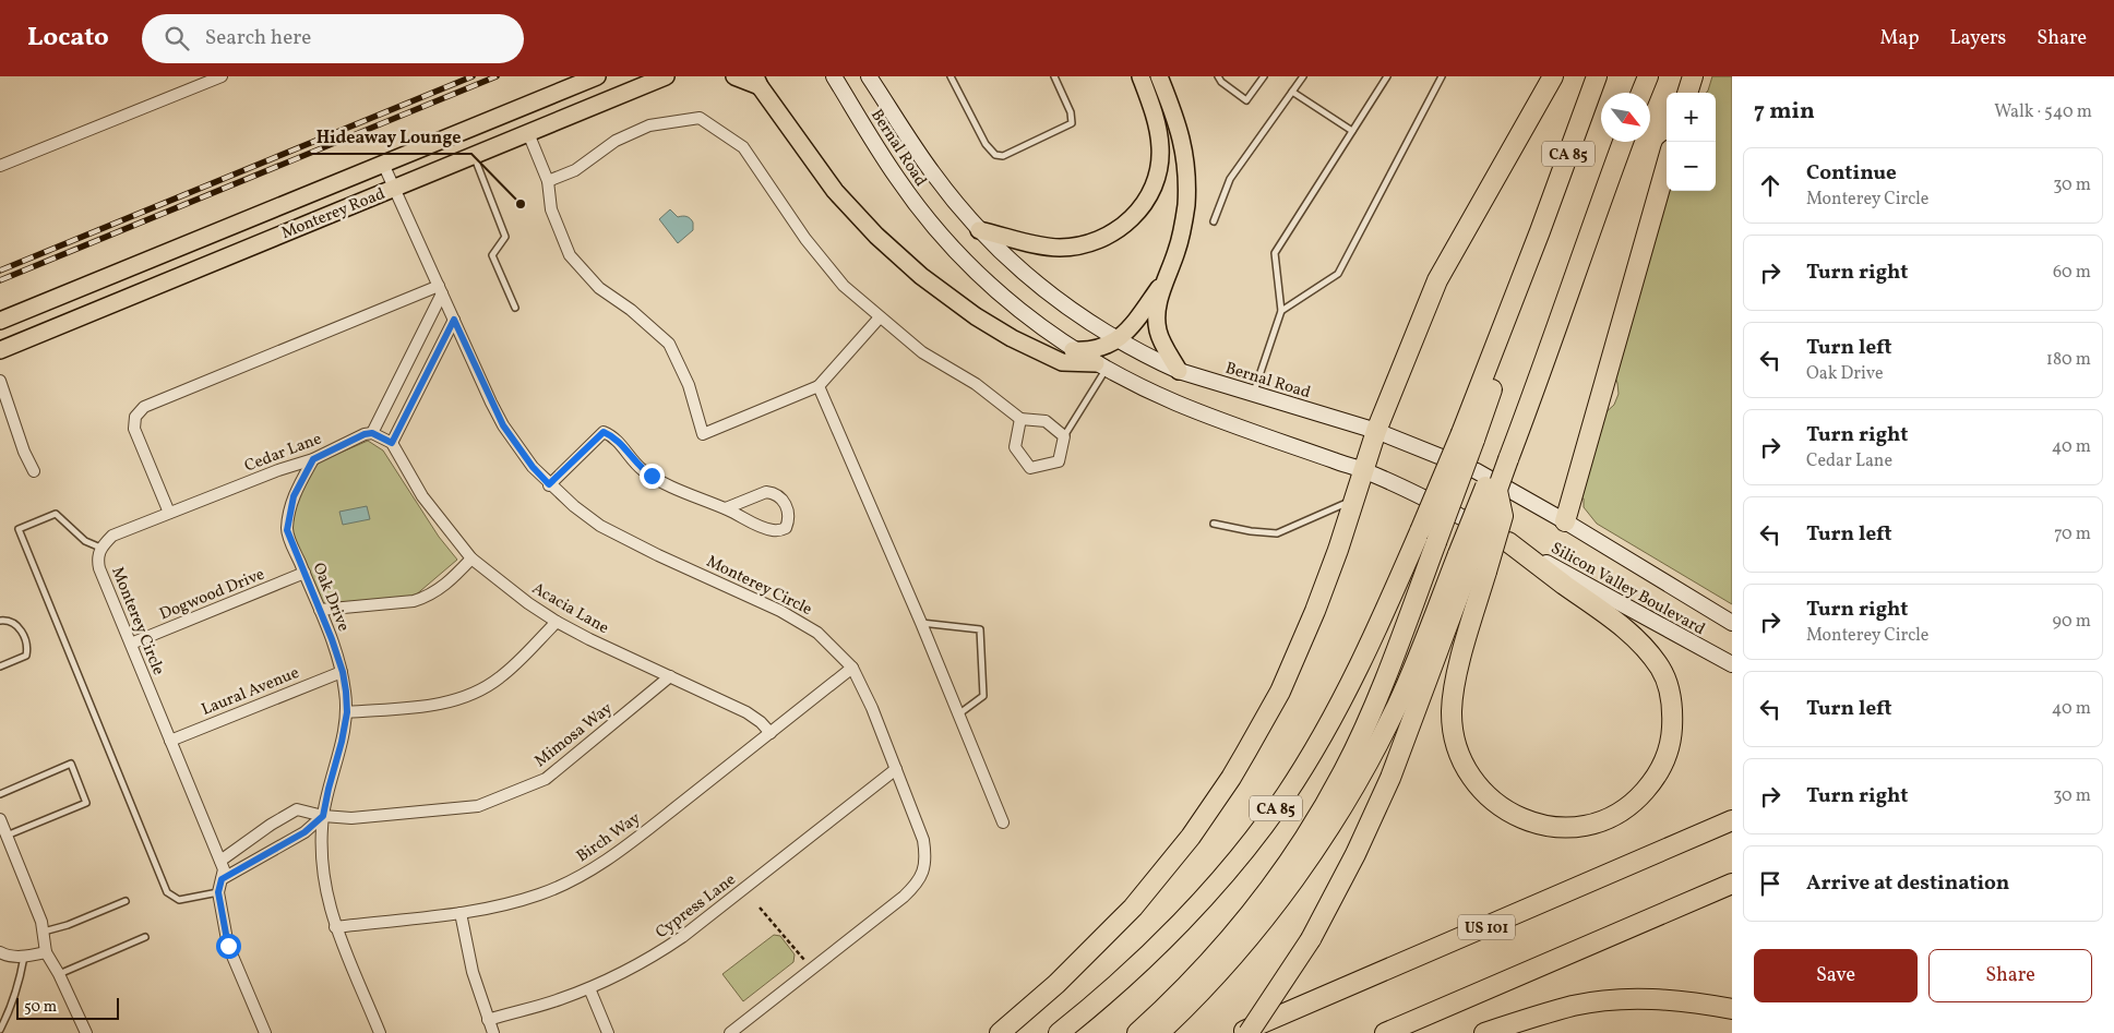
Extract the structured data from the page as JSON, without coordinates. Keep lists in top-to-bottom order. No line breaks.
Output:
{"streets":{"highway":["CA 85","US 101"],"main road":["Bernal Road","Monterey Road","Silicon Valley Boulevard"],"street":["Cedar Lane","Monterey Circle","Dogwood Drive","Oak Drive","Acacia Lane","Laural Avenue","Mimosa Way","Birch Way","Cypress Lane"]},"crossings":[["Bernal Road","Silicon Valley Boulevard"],["Monterey Road","Monterey Circle"],["Cedar Lane","Monterey Circle"],["Cedar Lane","Dogwood Drive"],["Cedar Lane","Oak Drive"],["Cedar Lane","Acacia Lane"],["Monterey Circle","Dogwood Drive"],["Monterey Circle","Laural Avenue"],["Monterey Circle","Mimosa Way"],["Monterey Circle","Birch Way"],["Monterey Circle","Cypress Lane"],["Dogwood Drive","Oak Drive"],["Dogwood Drive","Acacia Lane"],["Oak Drive","Acacia Lane"],["Oak Drive","Laural Avenue"],["Oak Drive","Mimosa Way"],["Oak Drive","Birch Way"],["Acacia Lane","Mimosa Way"],["Acacia Lane","Birch Way"]],"places":["Hideaway Lounge"],"scale_bar":"50 m","north":"bottom right","page":{"header":"Locato","search":"Search here","nav":["Map","Layers","Share"],"heading":["7 min","Walk · 540 m"],"map_buttons":["+","−"],"list":[["Continue","Monterey Circle","30 m"],["Turn right","60 m"],["Turn left","Oak Drive","180 m"],["Turn right","Cedar Lane","40 m"],["Turn left","70 m"],["Turn right","Monterey Circle","90 m"],["Turn left","40 m"],["Turn right","30 m"],"Arrive at destination"],"buttons":["Save","Share"],"scale":"50 m"}}
